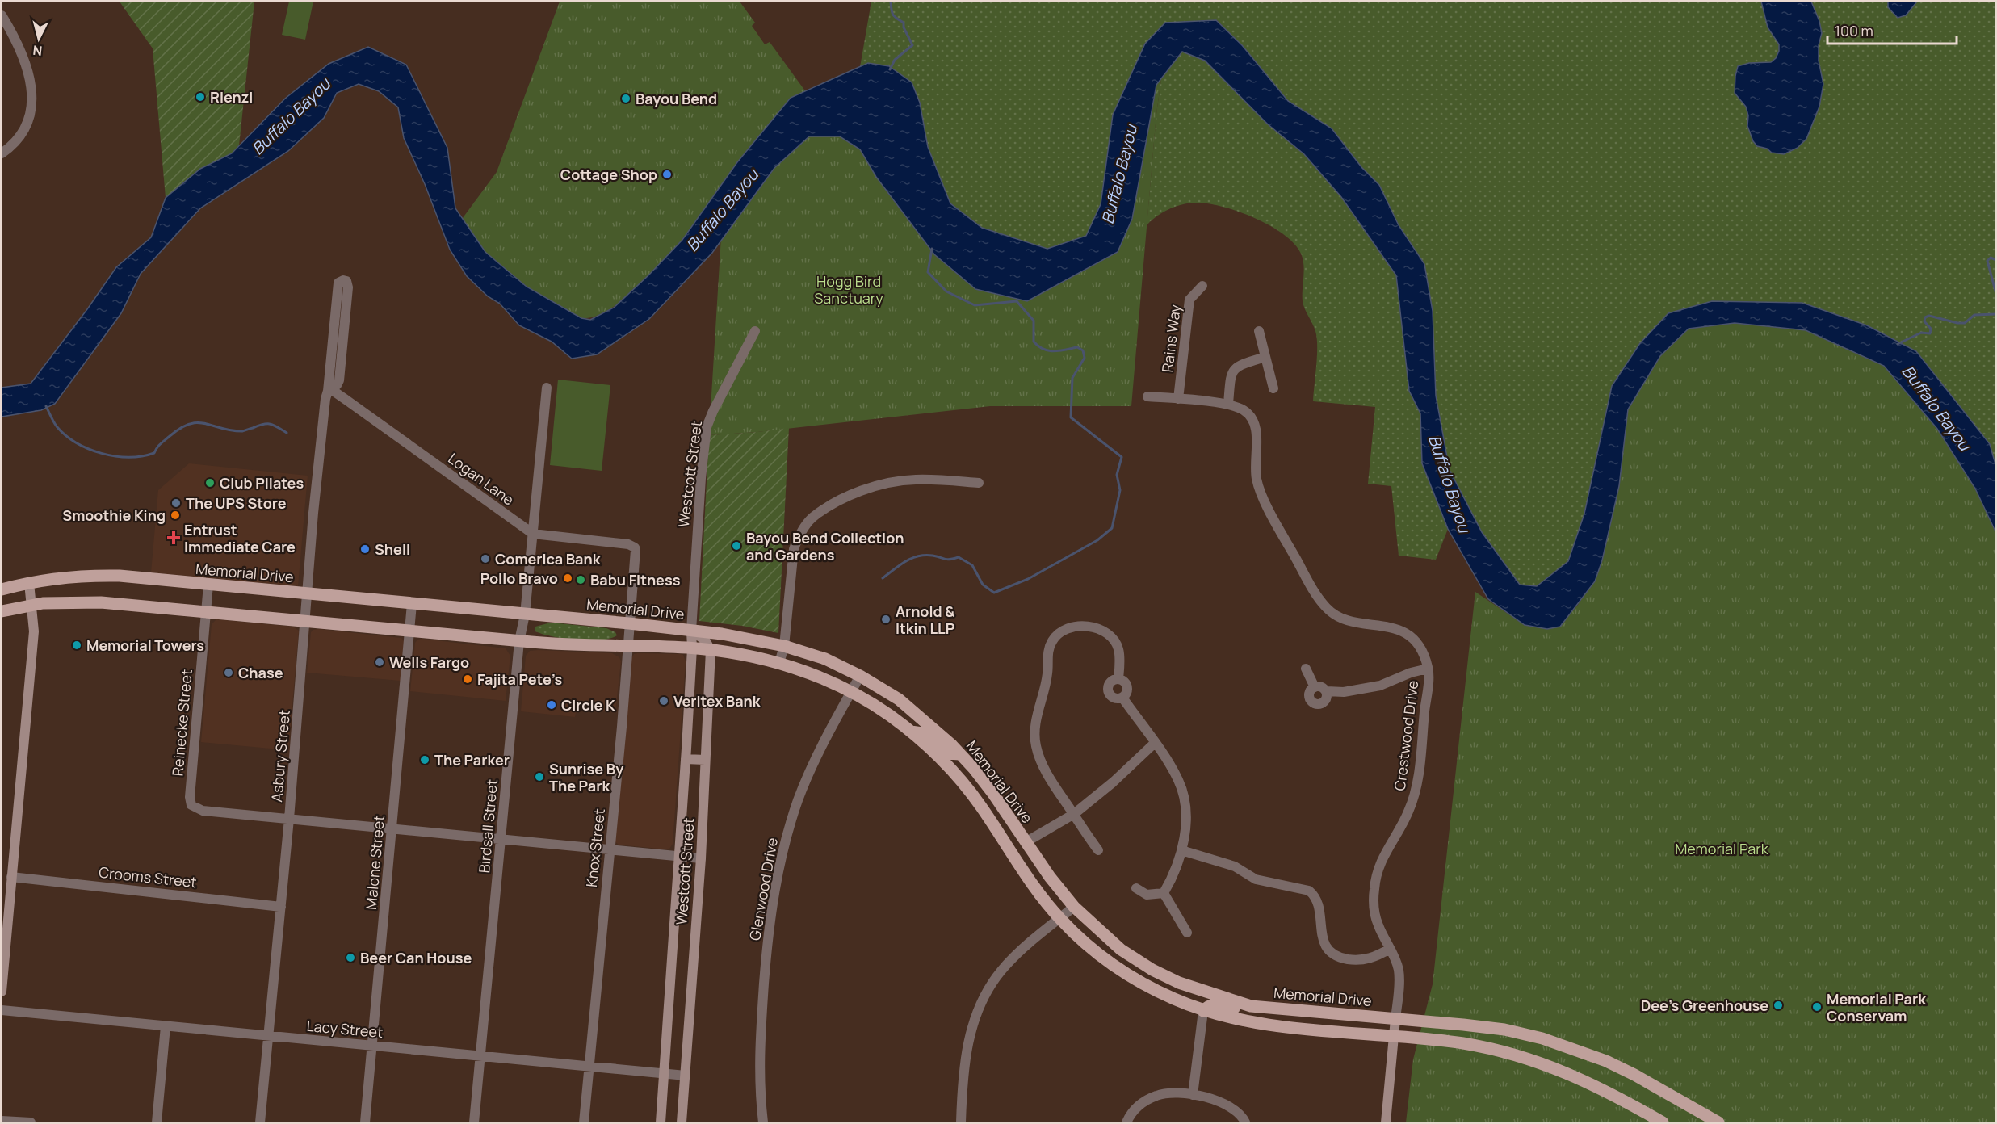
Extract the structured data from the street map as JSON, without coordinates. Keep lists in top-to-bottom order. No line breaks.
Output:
{"streets":{"main road":["Westcott Street","Memorial Drive","Crestwood Drive"],"street":["Rains Way","Logan Lane","Reinecke Street","Asbury Street","Birdsall Street","Knox Street","Malone Street","Crooms Street","Glenwood Drive","Lacy Street"]},"crossings":[["Rains Way","Crestwood Drive"],["Westcott Street","Memorial Drive"],["Westcott Street","Lacy Street"],["Logan Lane","Asbury Street"],["Logan Lane","Birdsall Street"],["Logan Lane","Knox Street"],["Memorial Drive","Reinecke Street"],["Memorial Drive","Crestwood Drive"],["Memorial Drive","Asbury Street"],["Memorial Drive","Birdsall Street"],["Memorial Drive","Knox Street"],["Memorial Drive","Malone Street"],["Memorial Drive","Glenwood Drive"],["Reinecke Street","Asbury Street"],["Asbury Street","Crooms Street"],["Asbury Street","Lacy Street"],["Birdsall Street","Lacy Street"],["Knox Street","Lacy Street"],["Malone Street","Lacy Street"]],"water":["Buffalo Bayou"],"parks":["Hogg Bird Sanctuary","Memorial Park"],"places":{"other":["Rienzi","Bayou Bend","Cottage Shop","Club Pilates","The UPS Store","Smoothie King","Bayou Bend Collection and Gardens","Shell","Comerica Bank","Pollo Bravo","Babu Fitness","Arnold & Itkin LLP","Memorial Towers","Wells Fargo","Chase","Fajita Pete’s","Veritex Bank","Circle K","The Parker","Sunrise By The Park","Beer Can House","Dee's Greenhouse","Memorial Park Conservam"],"health":["Entrust Immediate Care"]},"scale_bar":"100 m","north":"bottom"}
